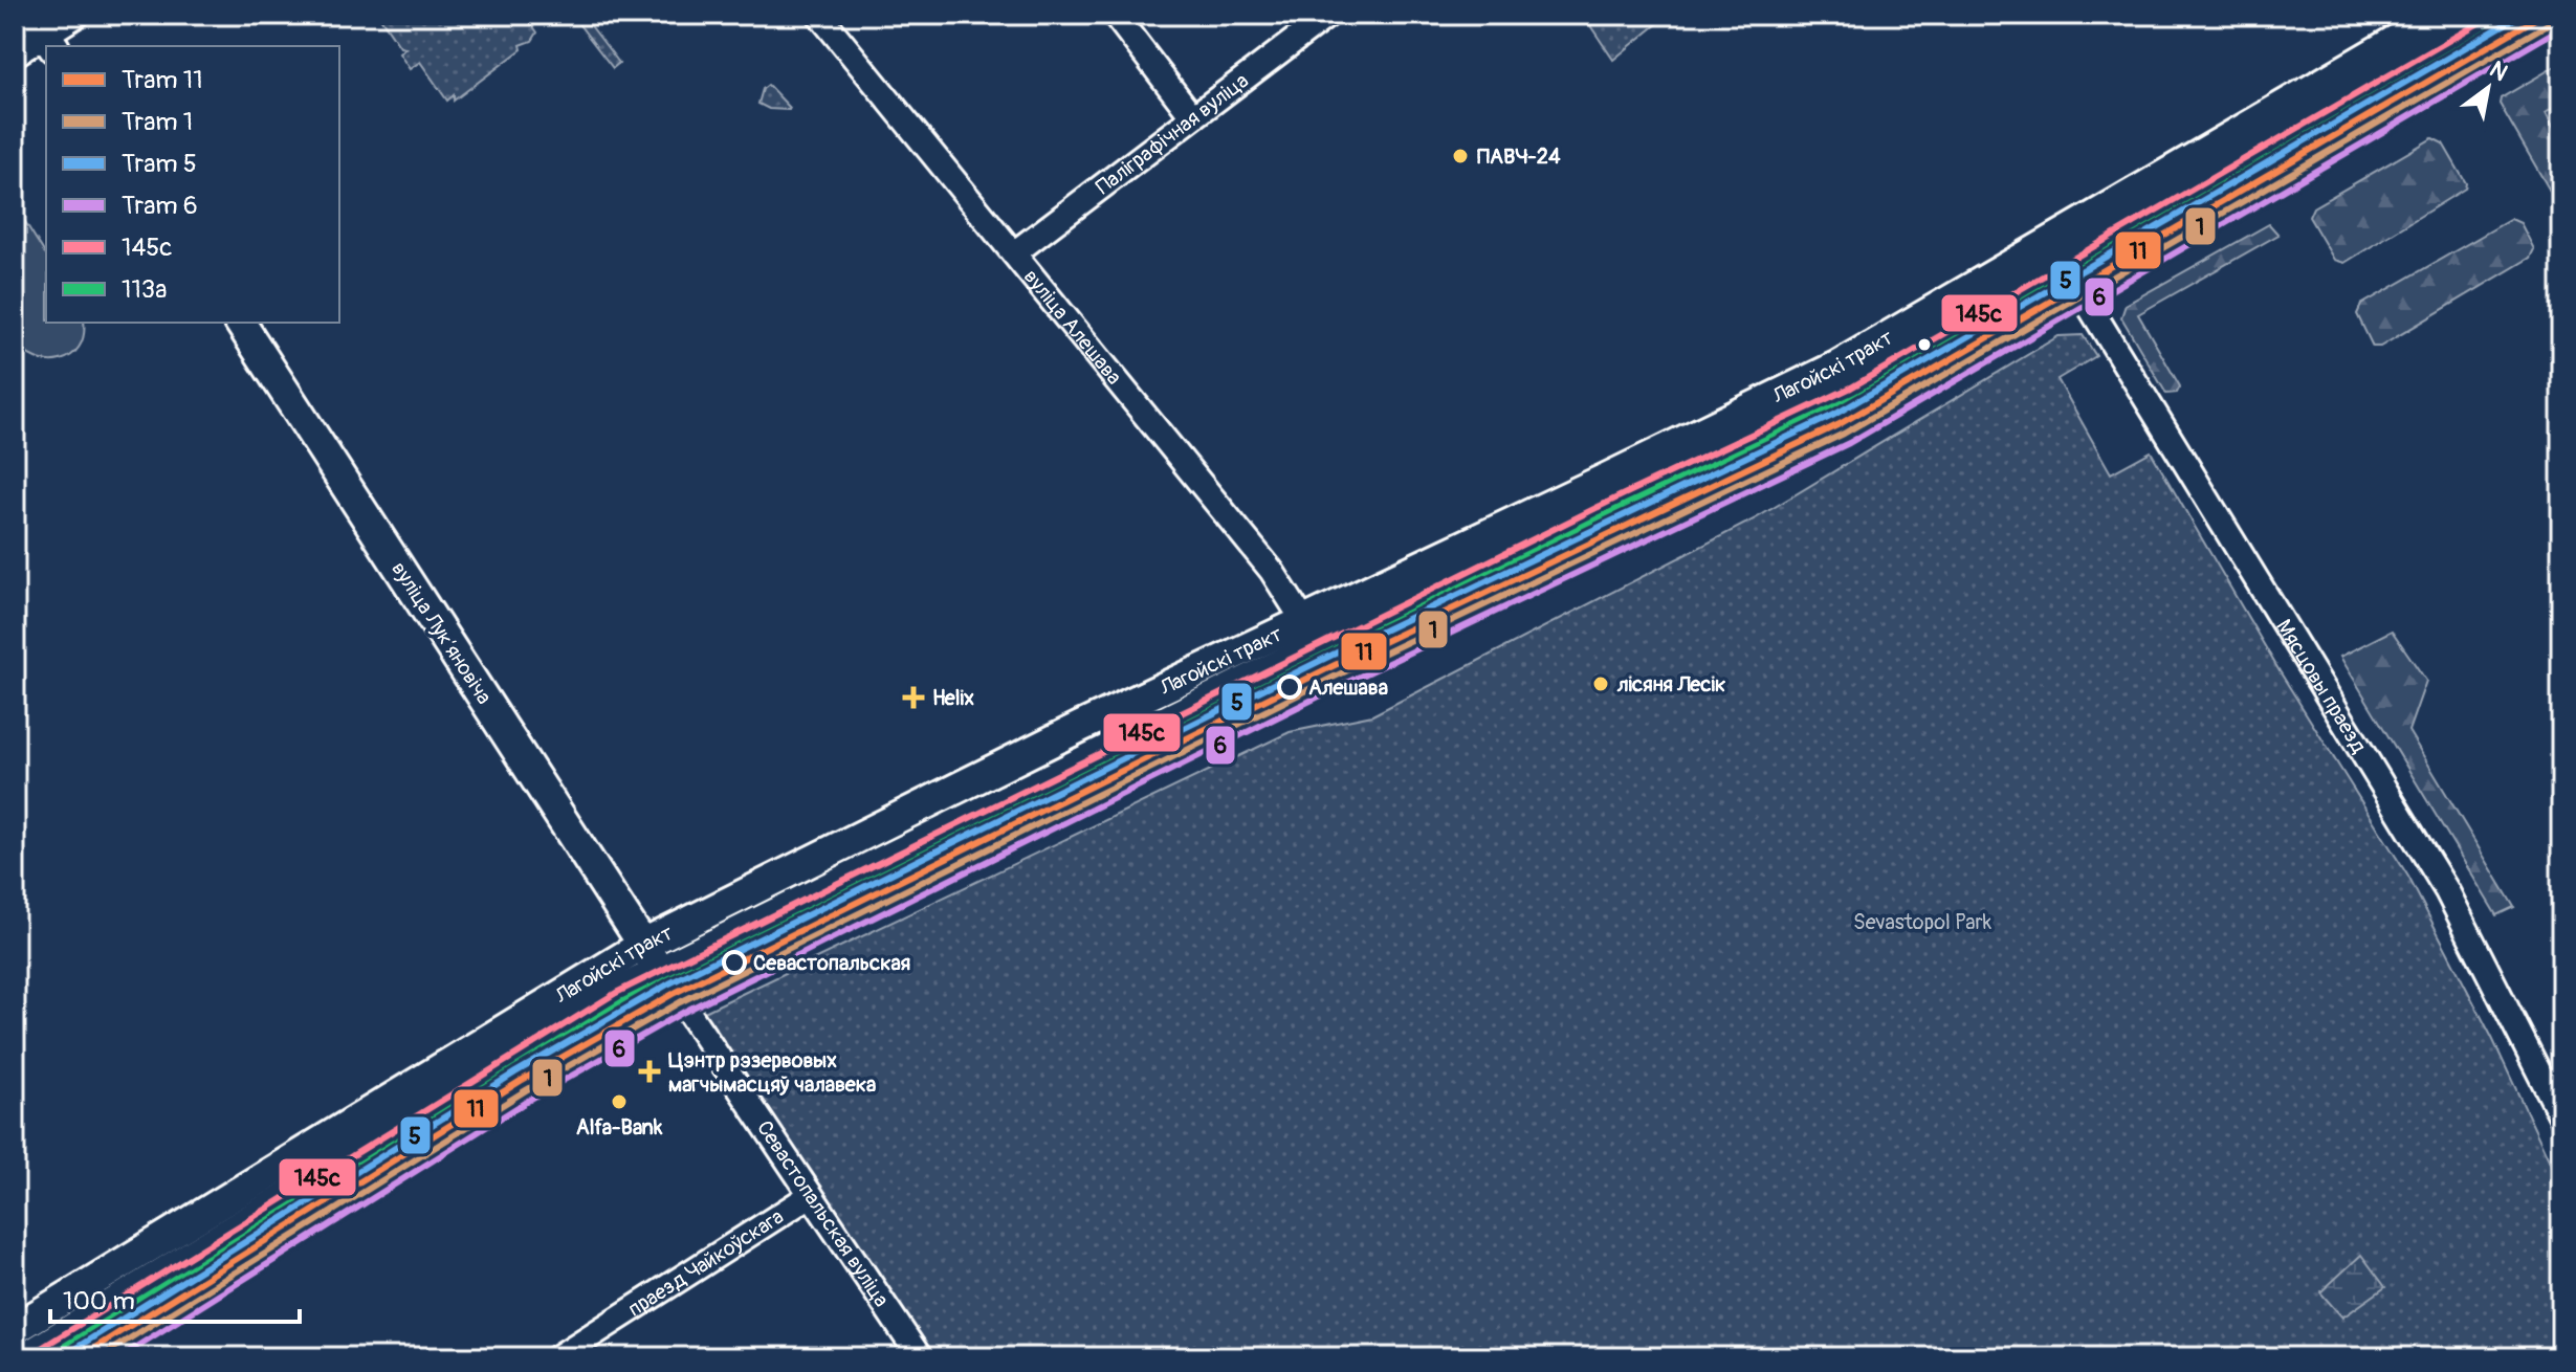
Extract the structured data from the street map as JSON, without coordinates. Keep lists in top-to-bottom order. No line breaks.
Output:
{"streets":{"main road":["Лагойскі тракт","вуліца Лукʼяновіча","Севастопальская вуліца"],"street":["Паліграфічная вуліца","вуліца Алешава","Мясцовы праезд","праезд Чайкоўскага"]},"crossings":[["Паліграфічная вуліца","вуліца Алешава"],["вуліца Алешава","Лагойскі тракт"],["Лагойскі тракт","вуліца Лукʼяновіча"],["Лагойскі тракт","Мясцовы праезд"],["Лагойскі тракт","Севастопальская вуліца"],["вуліца Лукʼяновіча","Севастопальская вуліца"],["Севастопальская вуліца","праезд Чайкоўскага"]],"parks":["Sevastopol Park"],"places":{"other":["ПАВЧ-24","лісяня Лесік","Алешава","Севастопальская","Alfa-Bank"],"health":["Helix","Цэнтр рэзервовых магчымасцяў чалавека"]},"lines":["tram line 11","tram line 5","transit line 145с","tram line 1","transit line 113а","tram line 6"],"legend":["Tram 11","Tram 1","Tram 5","Tram 6","145с","113а"],"scale_bar":"100 m","north":"top right"}
